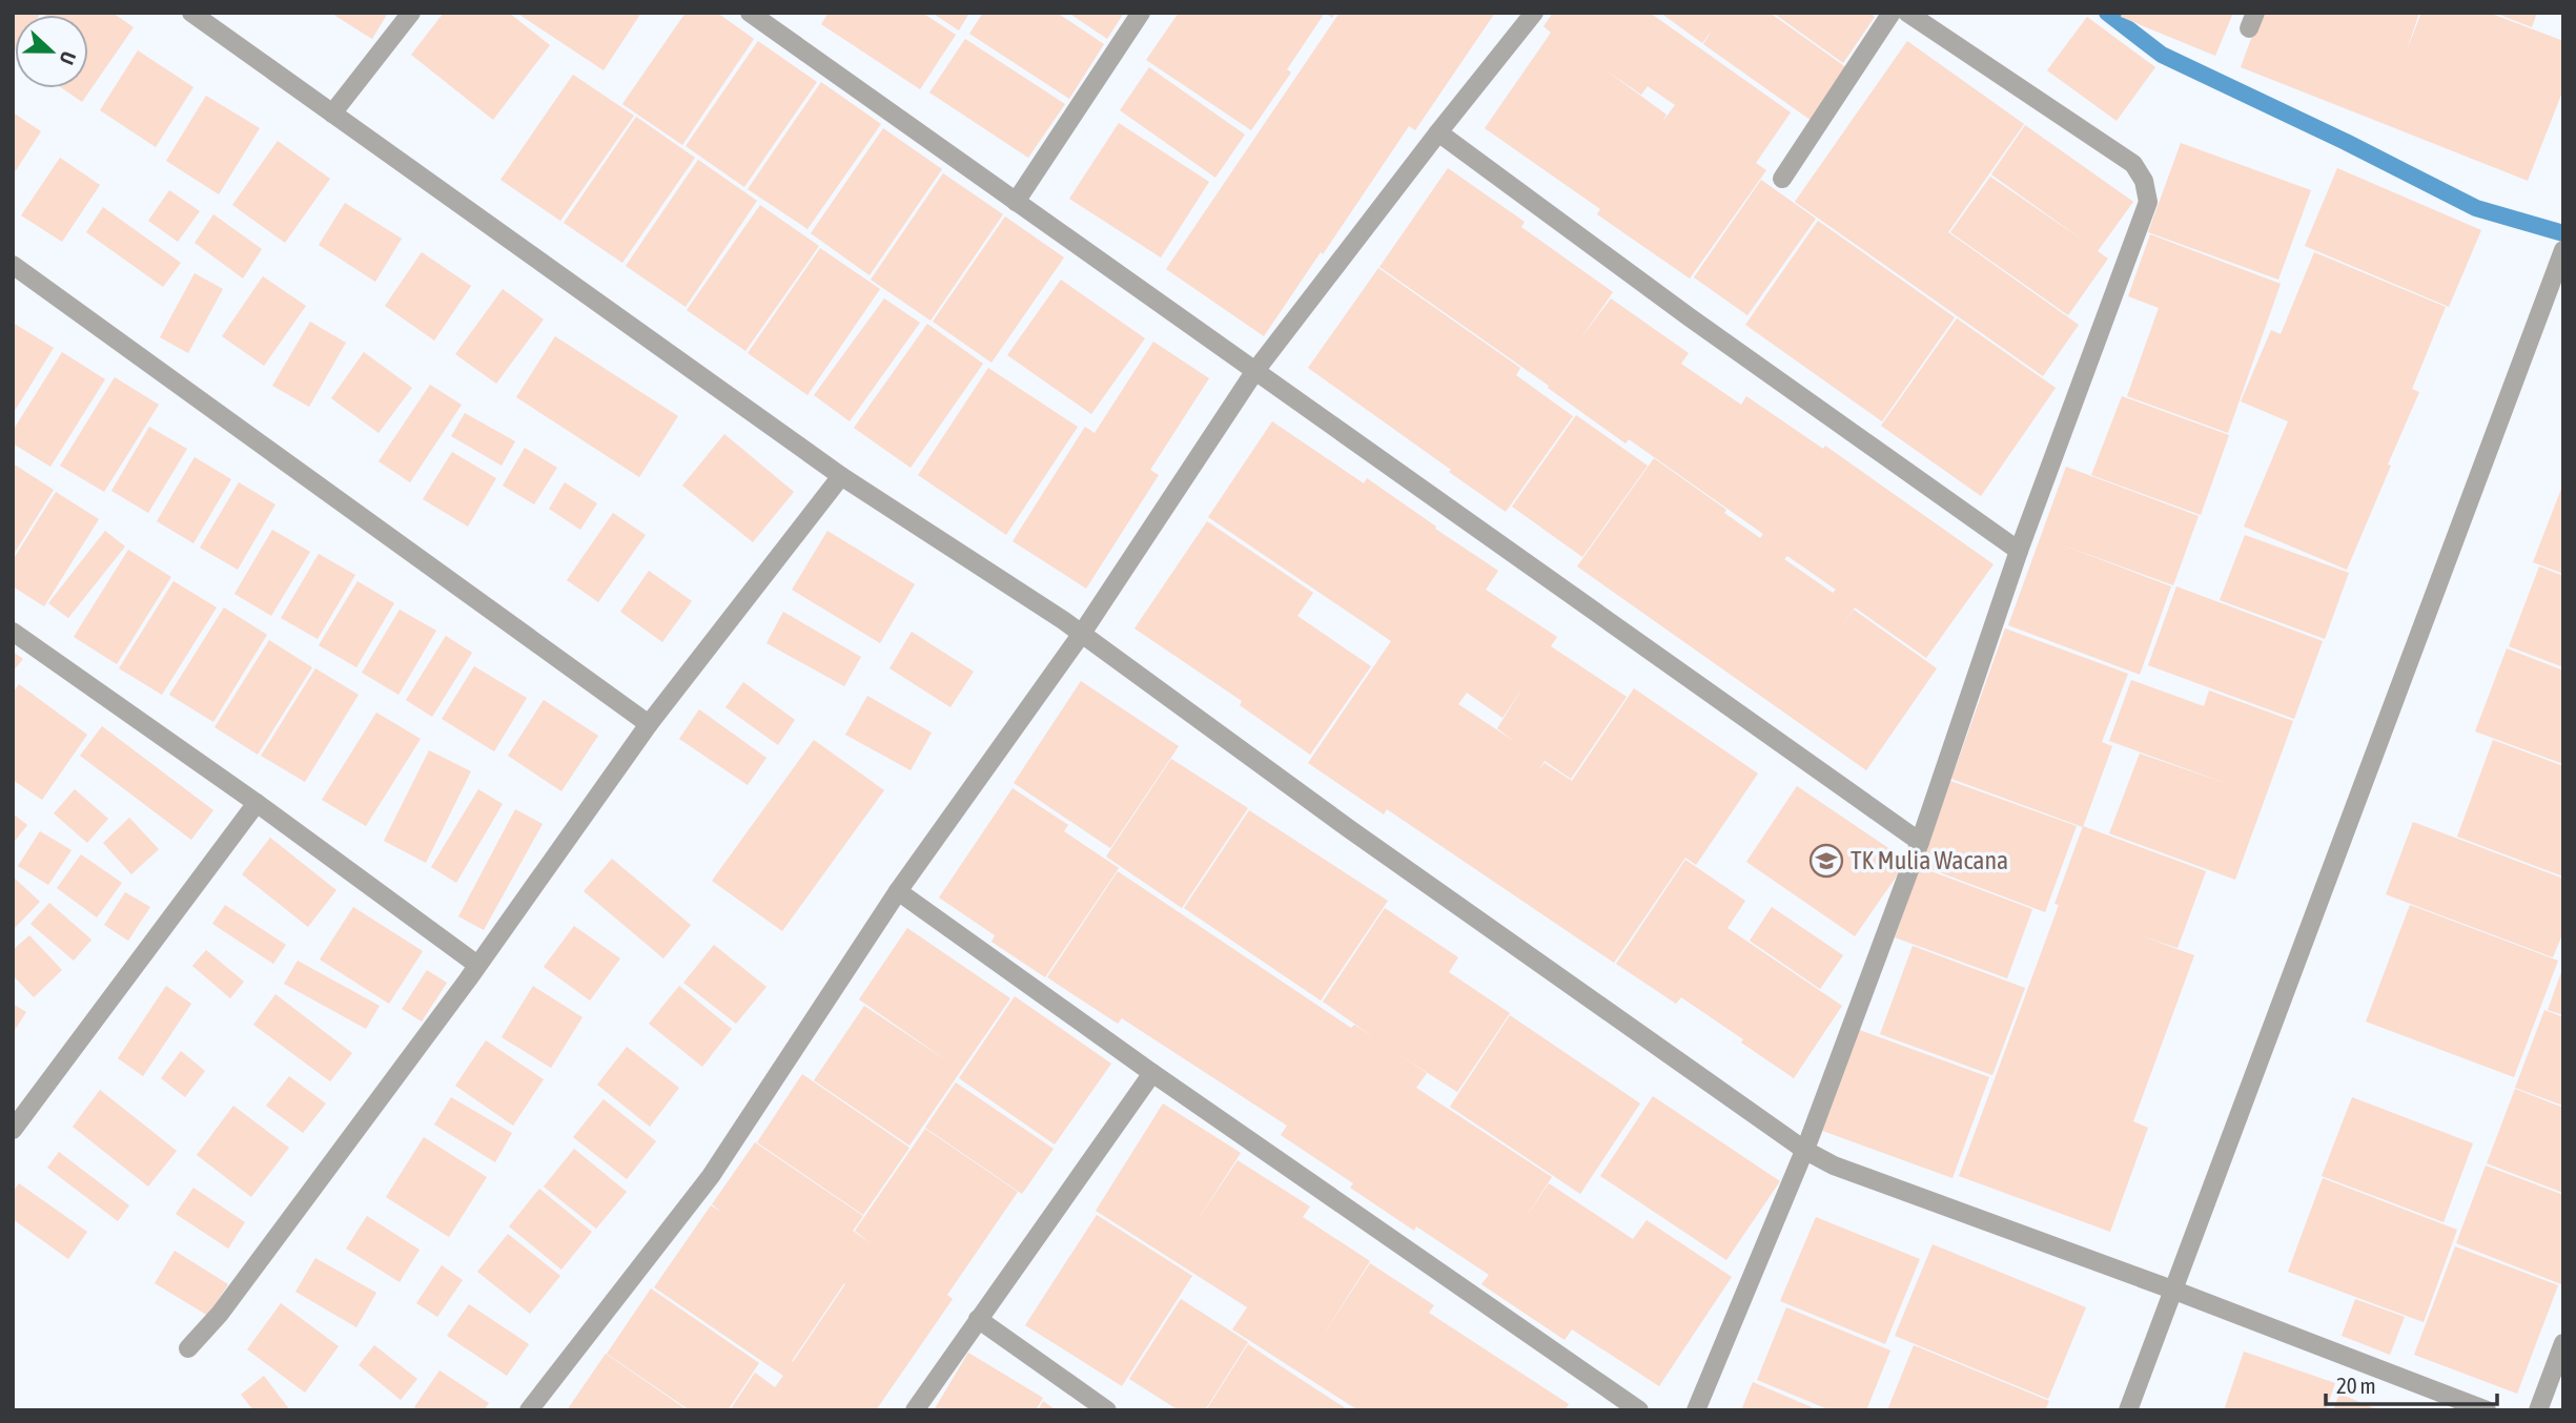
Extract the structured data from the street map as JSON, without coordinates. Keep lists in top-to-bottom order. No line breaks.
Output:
{"places":{"school or university":["TK Mulia Wacana"]},"scale_bar":"20 m","north":"right"}
